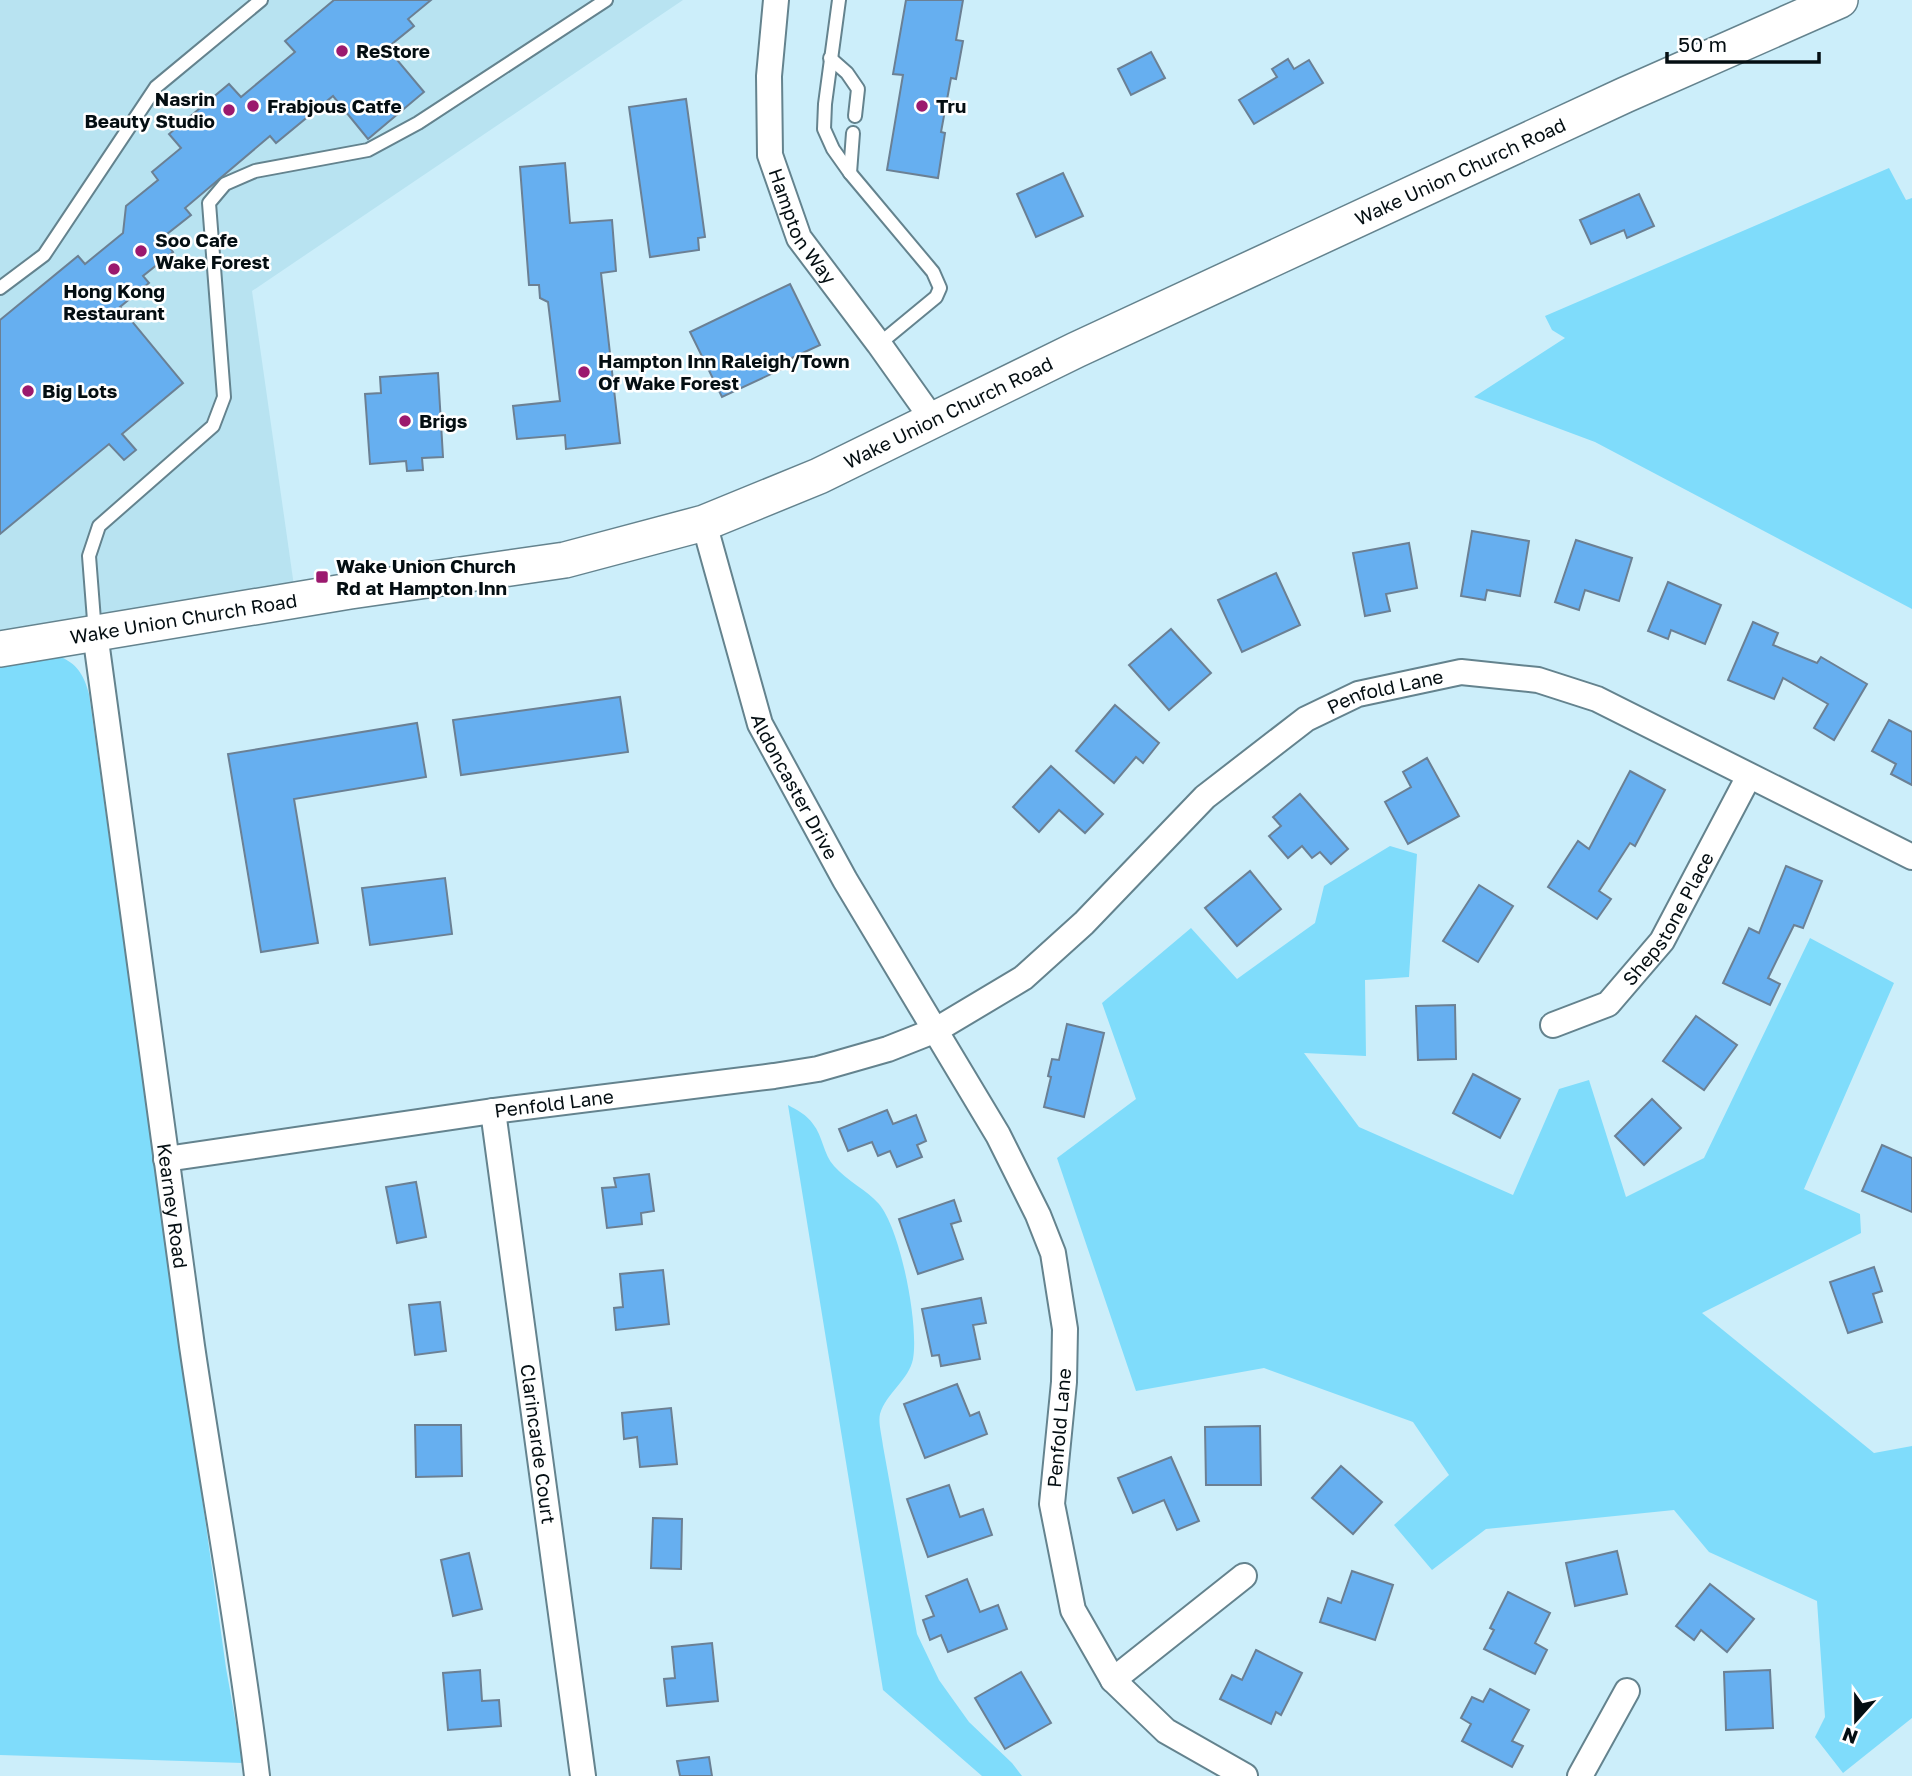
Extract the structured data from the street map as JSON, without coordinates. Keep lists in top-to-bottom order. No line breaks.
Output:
{"streets":{"street":["Wake Union Church Road","Hampton Way","Penfold Lane","Aldoncaster Drive","Shepstone Place","Kearney Road","Clarincarde Court"]},"crossings":[["Wake Union Church Road","Hampton Way"],["Wake Union Church Road","Aldoncaster Drive"],["Wake Union Church Road","Kearney Road"],["Penfold Lane","Aldoncaster Drive"],["Penfold Lane","Shepstone Place"],["Penfold Lane","Kearney Road"],["Penfold Lane","Clarincarde Court"]],"places":{"other":["ReStore","Frabjous Catfe","Tru","Nasrin Beauty Studio","Soo Cafe Wake Forest","Hong Kong Restaurant","Hampton Inn Raleigh/Town Of Wake Forest","Big Lots","Brigs"],"transit":["Wake Union Church Rd at Hampton Inn"]},"scale_bar":"50 m","north":"bottom"}
